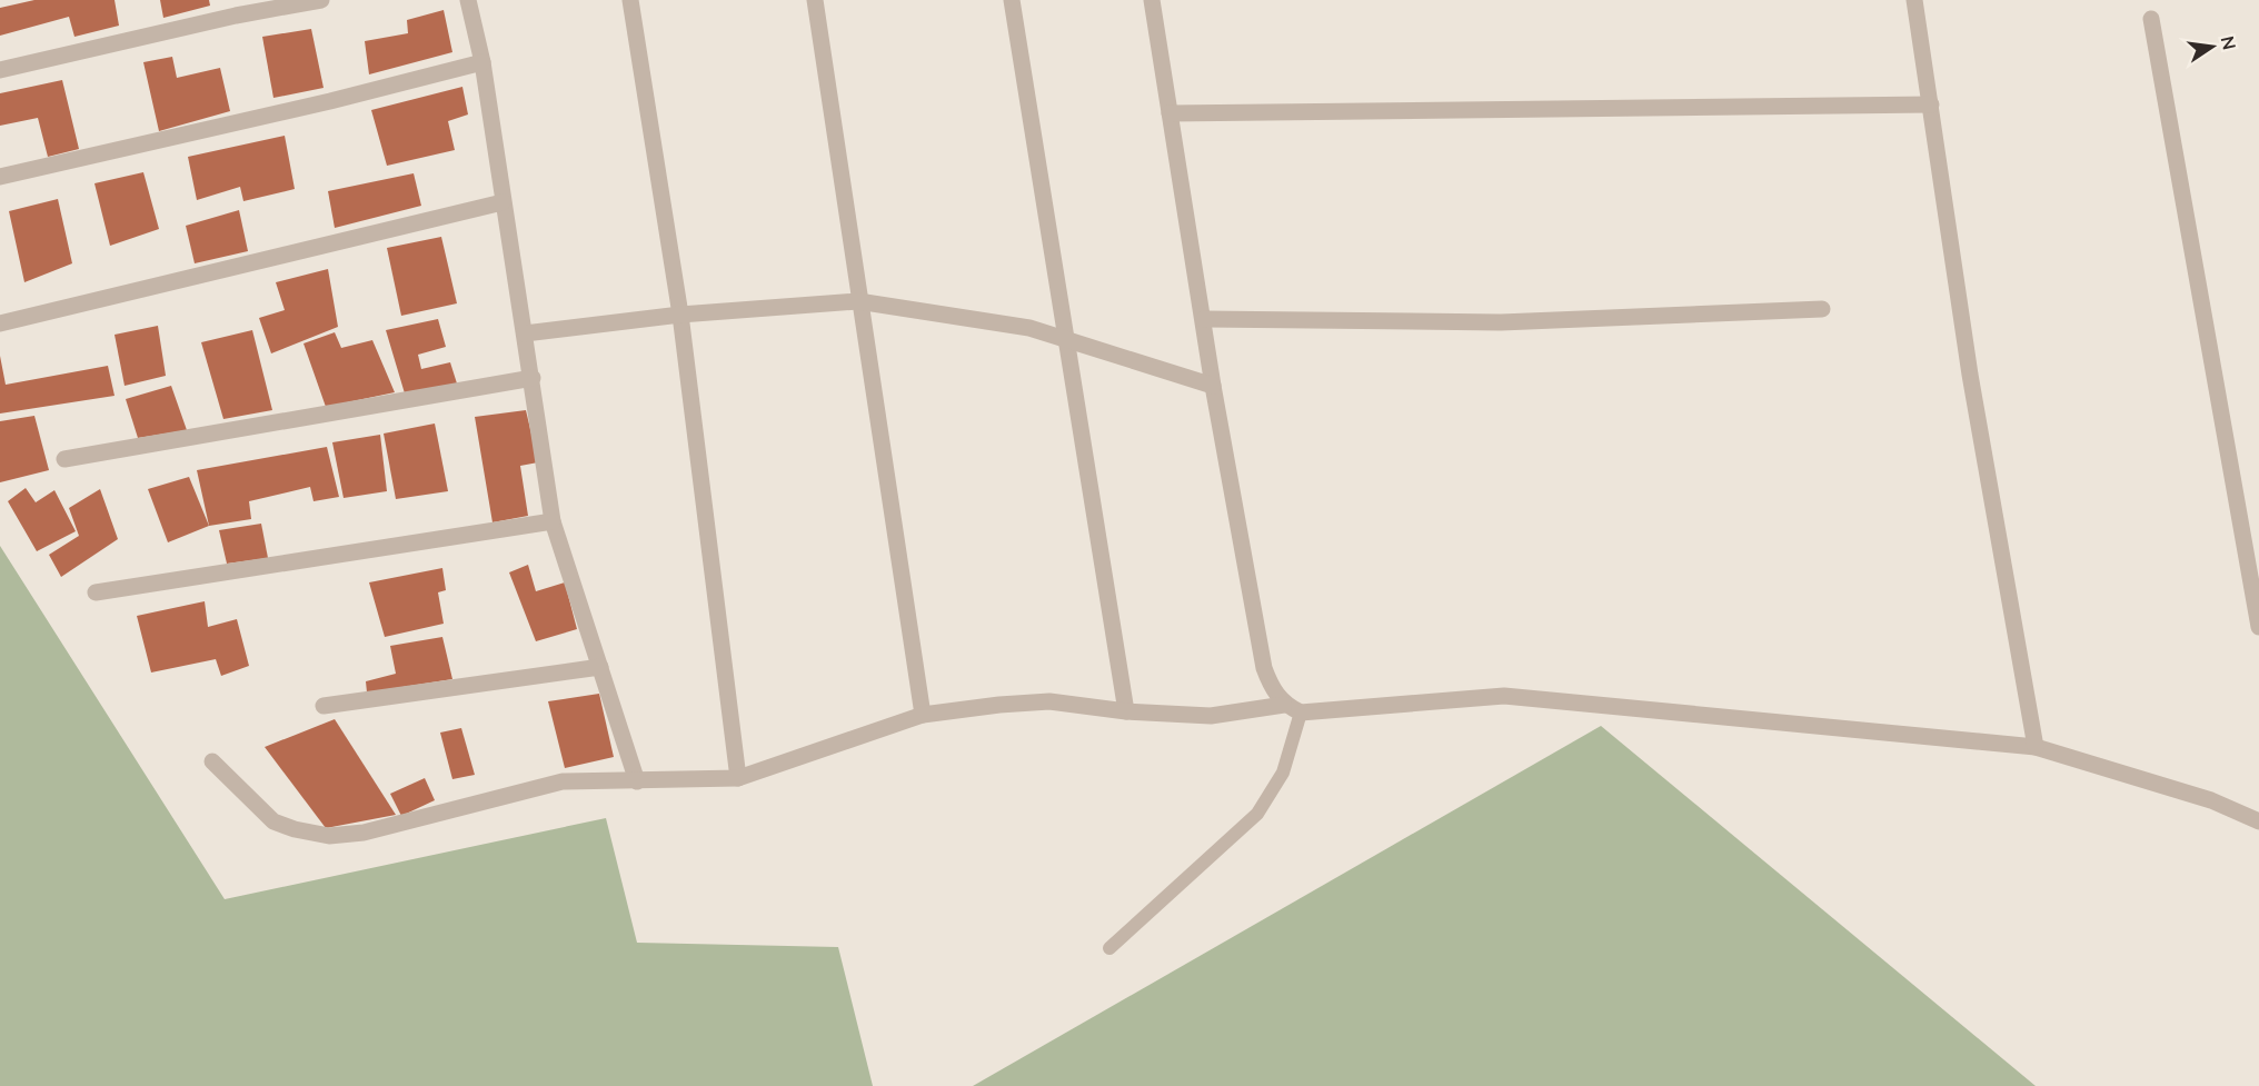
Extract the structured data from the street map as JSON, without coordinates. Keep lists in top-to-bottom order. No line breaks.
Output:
{"north":"right"}
